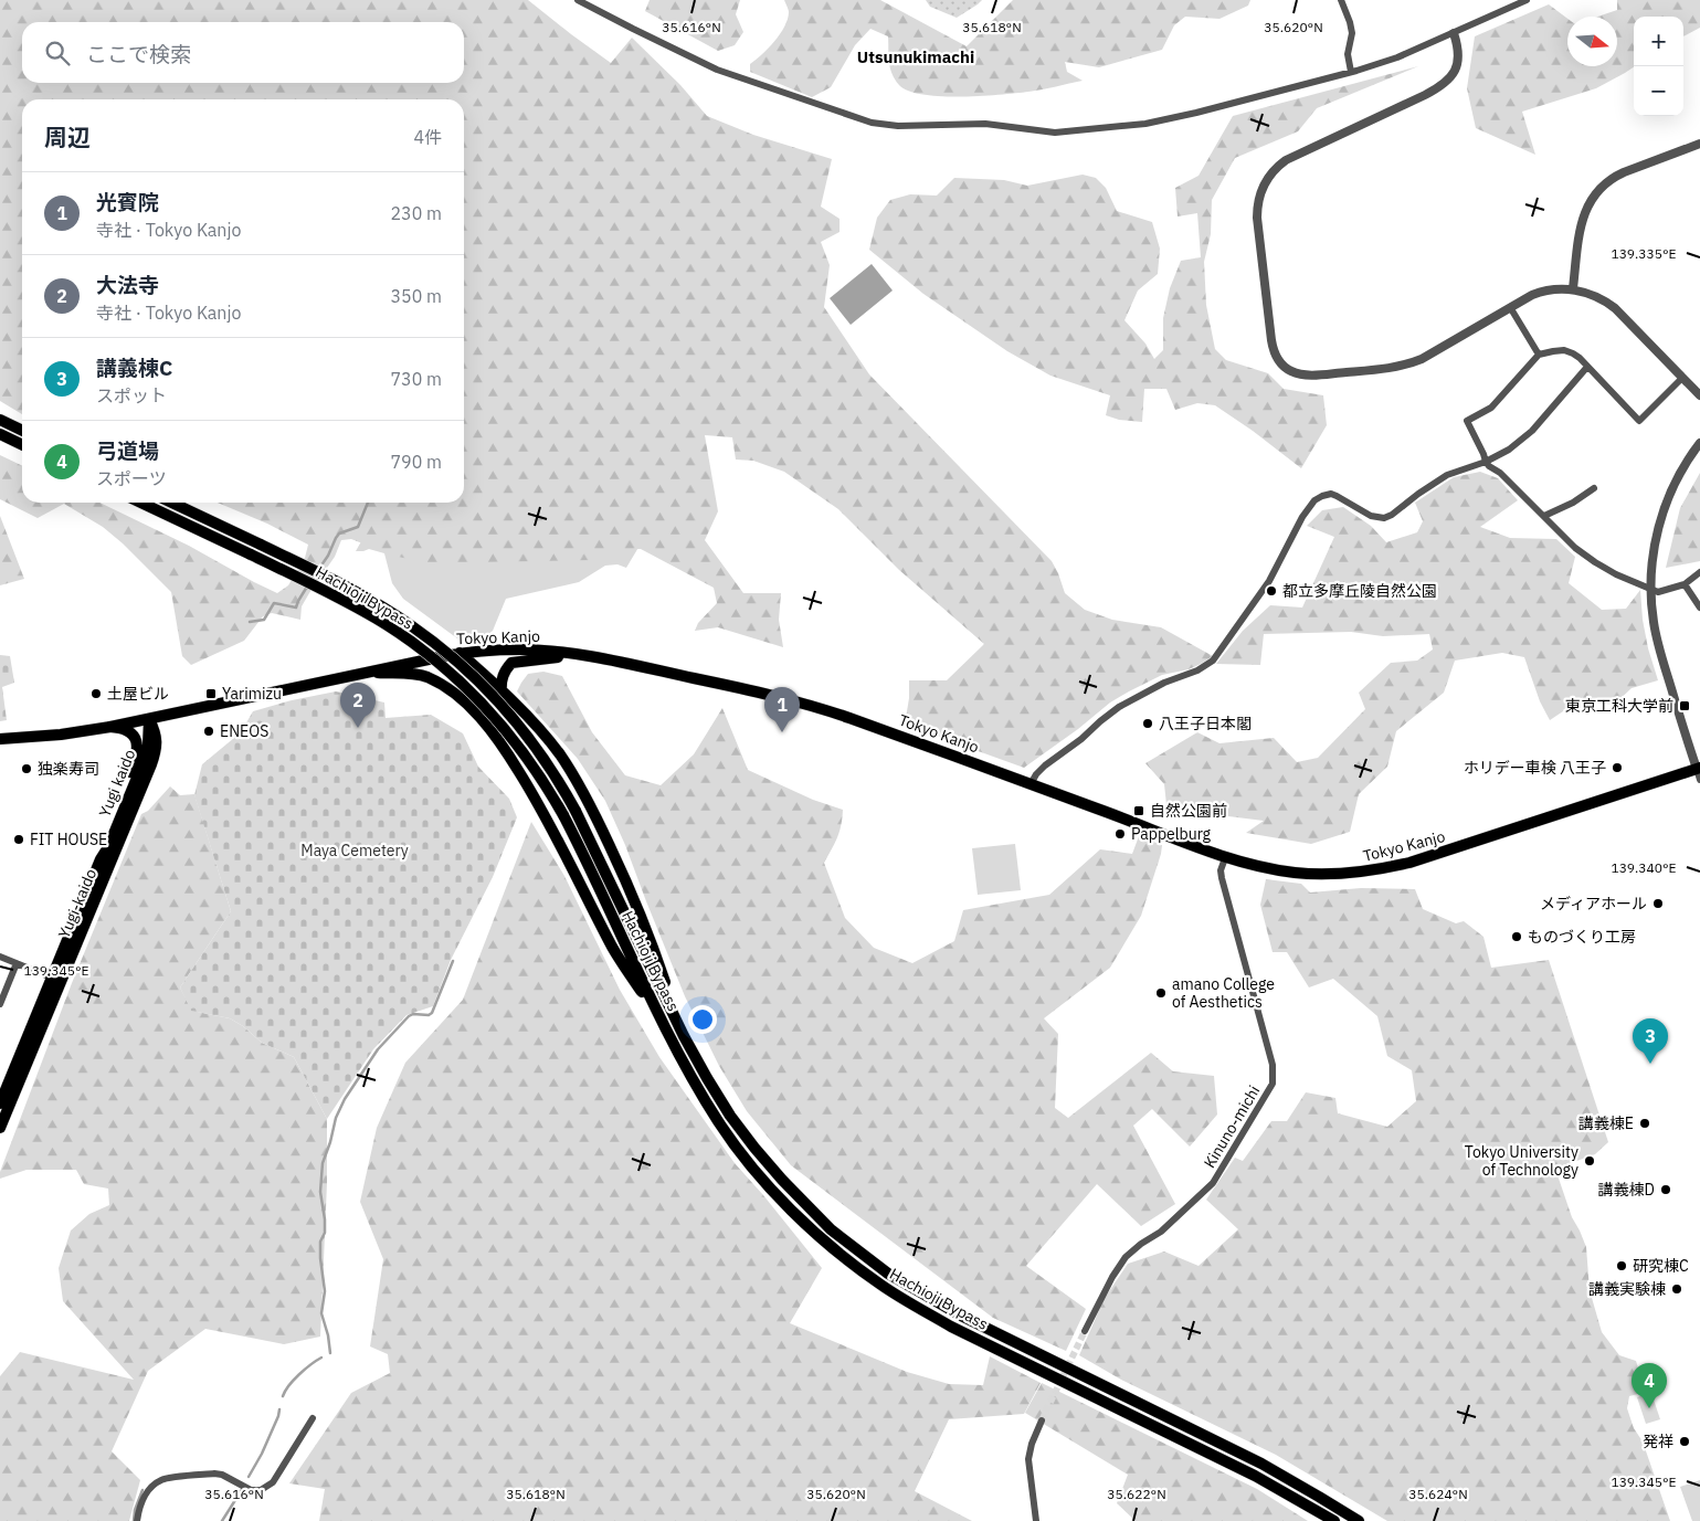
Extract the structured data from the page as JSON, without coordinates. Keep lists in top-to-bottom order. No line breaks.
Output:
{"streets":{"main road":["Hachioji Bypass","Tokyo Kanjo","Yugi kaido","Yugi-kaido"],"street":["Kinuno-michi"]},"crossings":[["Tokyo Kanjo","Yugi kaido"],["Tokyo Kanjo","Yugi-kaido"],["Tokyo Kanjo","Kinuno-michi"],["Yugi kaido","Yugi-kaido"]],"districts":["Utsunukimachi"],"parks":["Maya Cemetery"],"places":{"other":["都立多摩丘陵自然公園","土屋ビル","八王子日本閣","ENEOS","ホリデー車検 八王子","独楽寿司","Pappelburg","FIT HOUSE","メディアホール","ものづくり工房","amano College of Aesthetics","講義棟E","Tokyo University of Technology","講義棟D","研究棟C","講義実験棟","発祥"],"transit":["Yarimizu","東京工科大学前","自然公園前"]},"north":"right","page":{"map_buttons":["+","−"],"search":"ここで検索","heading":["周辺","4件"],"list":[{"mark":"1","name":"光賓院","note":"寺社 · Tokyo Kanjo","value":"230 m"},{"mark":"2","name":"大法寺","note":"寺社 · Tokyo Kanjo","value":"350 m"},{"mark":"3","name":"講義棟C","note":"スポット","value":"730 m"},{"mark":"4","name":"弓道場","note":"スポーツ","value":"790 m"}],"pins":["2","1","3","4"]},"coordinates":["35.616°N","35.618°N","35.620°N","139.335°E","139.340°E","139.345°E","35.622°N","35.624°N"]}
